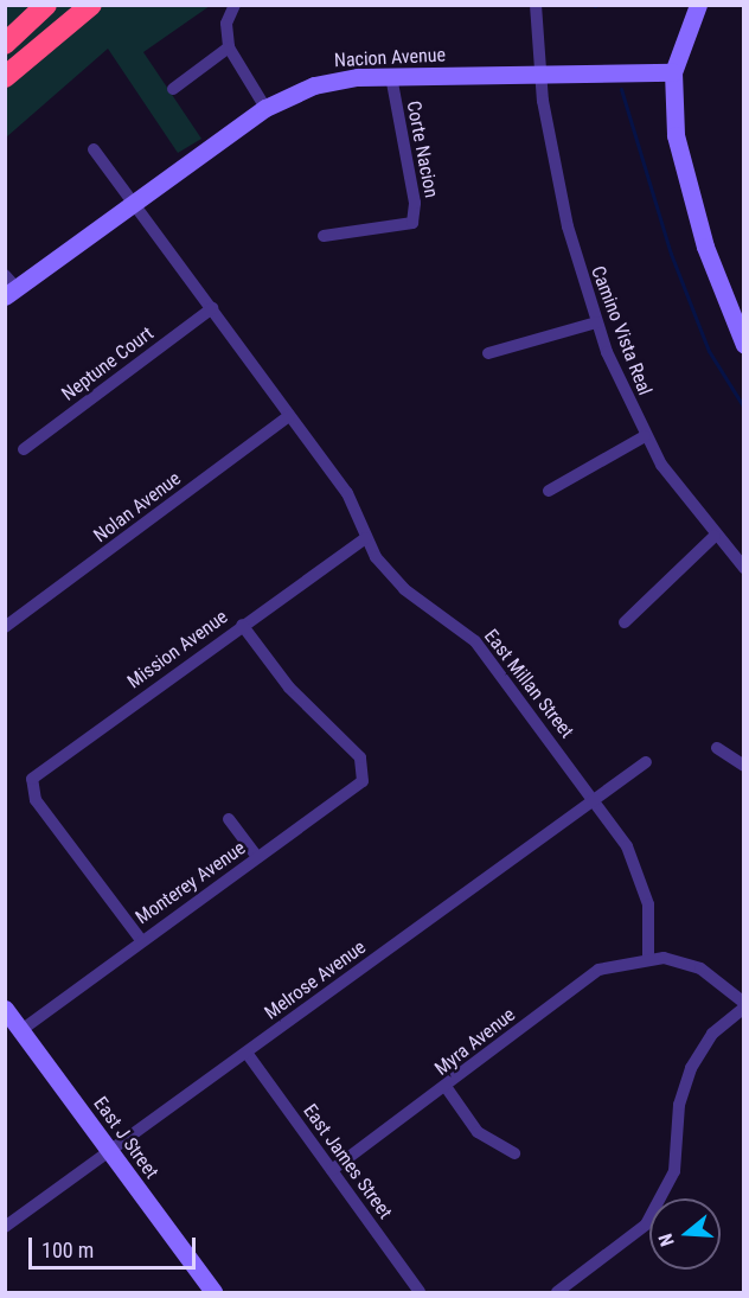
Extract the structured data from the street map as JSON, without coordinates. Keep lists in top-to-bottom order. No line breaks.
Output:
{"streets":{"street":["Nacion Avenue","Corte Nacion","Camino Vista Real","Neptune Court","Nolan Avenue","Mission Avenue","East Millan Street","Monterey Avenue","Melrose Avenue","Myra Avenue","East J Street","East James Street"]},"crossings":[["Nacion Avenue","Corte Nacion"],["Nacion Avenue","Camino Vista Real"],["Nacion Avenue","East Millan Street"],["Neptune Court","East Millan Street"],["Nolan Avenue","East Millan Street"],["Mission Avenue","East Millan Street"],["Mission Avenue","Monterey Avenue"],["East Millan Street","Melrose Avenue"],["East Millan Street","Myra Avenue"],["Monterey Avenue","East J Street"],["Melrose Avenue","East J Street"],["Melrose Avenue","East James Street"],["Myra Avenue","East James Street"]],"scale_bar":"100 m","north":"left"}
